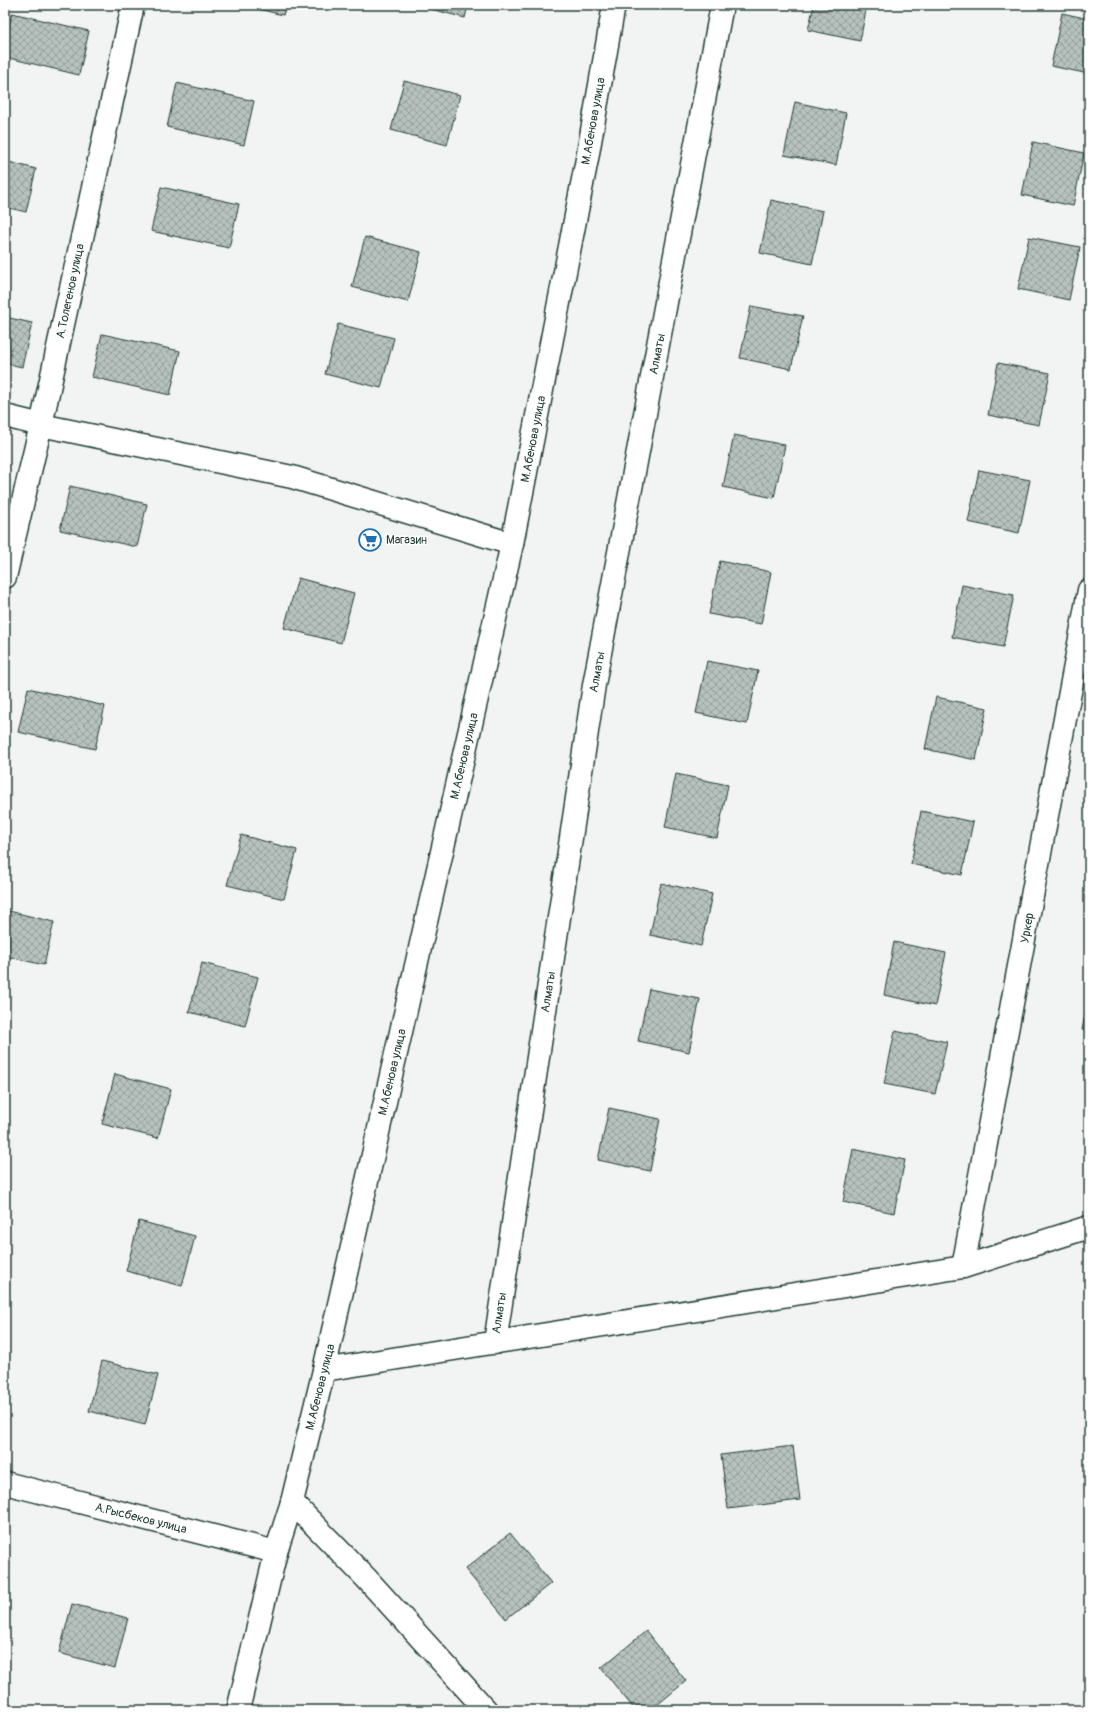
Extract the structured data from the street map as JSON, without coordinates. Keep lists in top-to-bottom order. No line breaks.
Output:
{"streets":{"street":["М.Абенова улица","А.Толегенов улица","Алматы","Уркер","А.Рысбеков улица"]},"crossings":[["М.Абенова улица","А.Рысбеков улица"]],"places":{"supermarket":["Магазин"]}}
